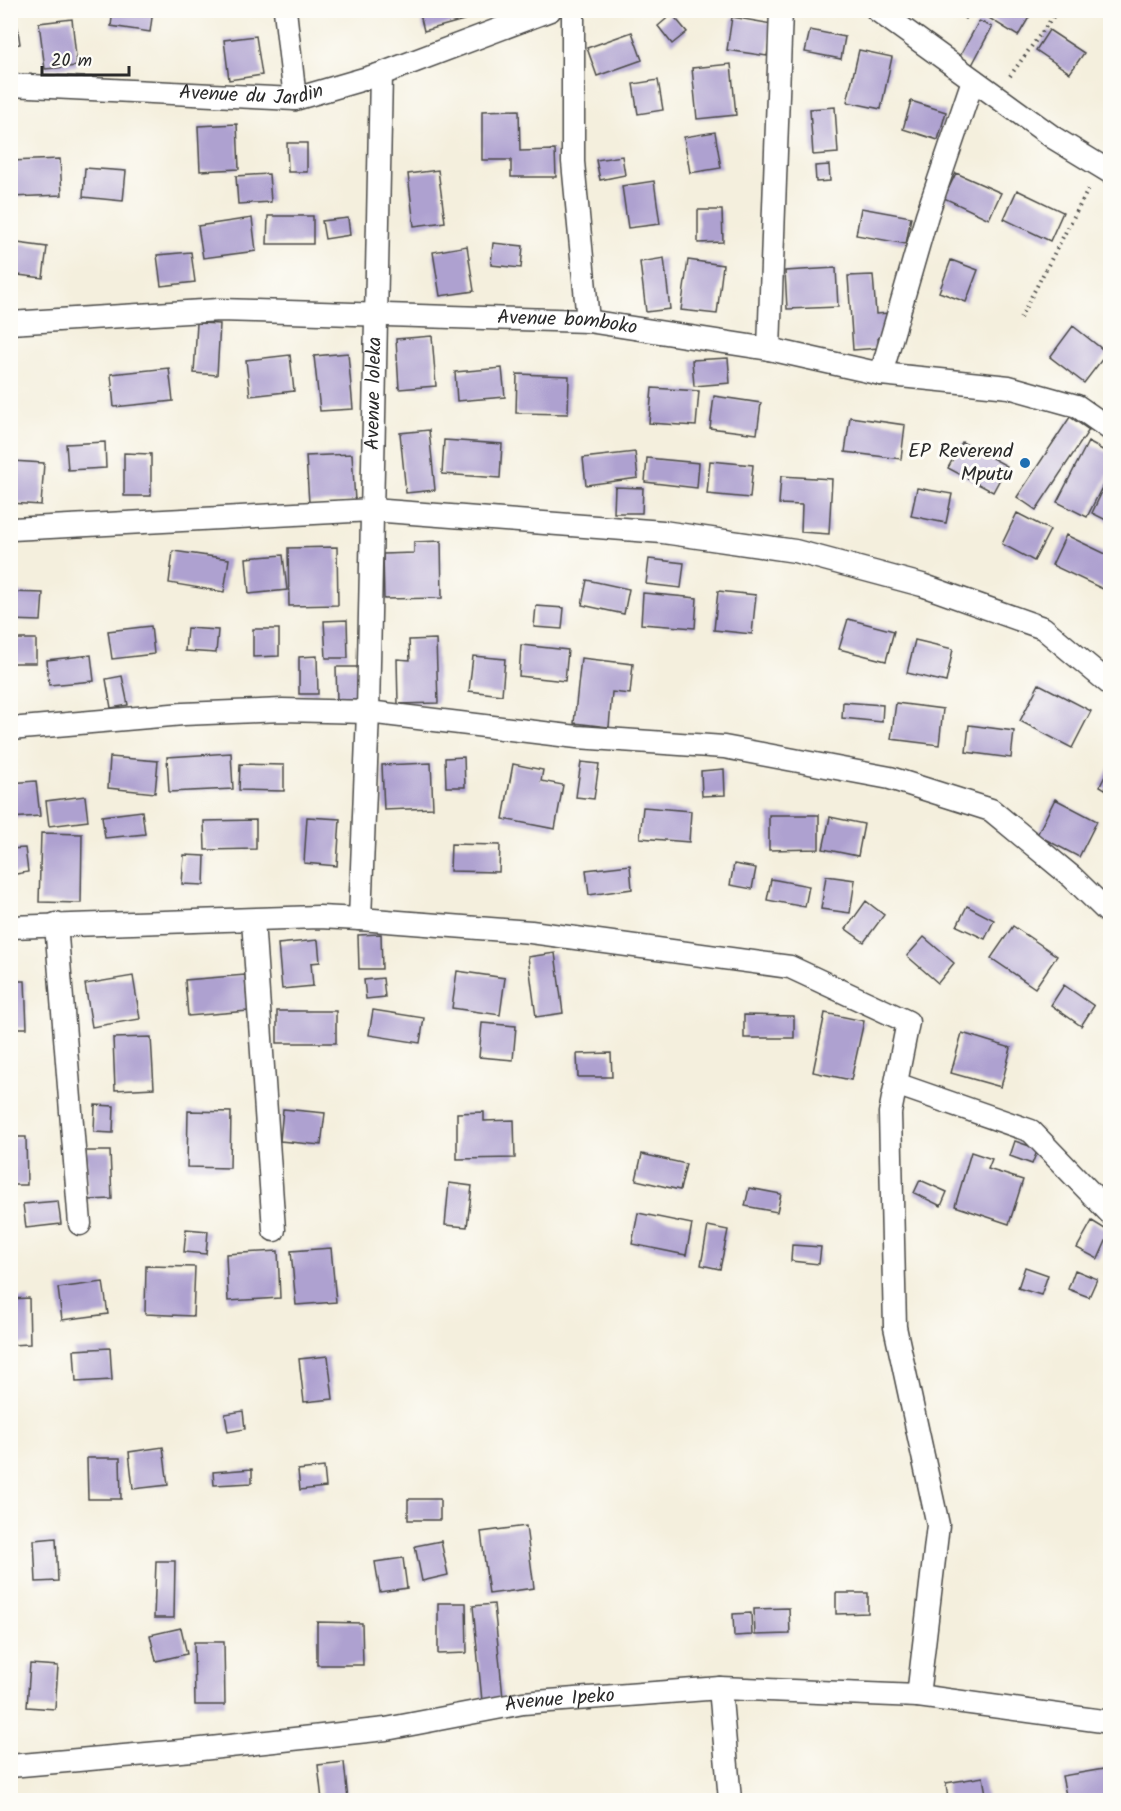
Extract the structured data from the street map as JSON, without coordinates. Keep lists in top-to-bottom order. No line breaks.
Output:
{"streets":{"street":["Avenue du Jardin","Avenue bomboko","Avenue loleka","Avenue Ipeko"]},"crossings":[["Avenue du Jardin","Avenue loleka"],["Avenue bomboko","Avenue loleka"]],"places":["EP Reverend Mputu"],"scale_bar":"20 m"}
